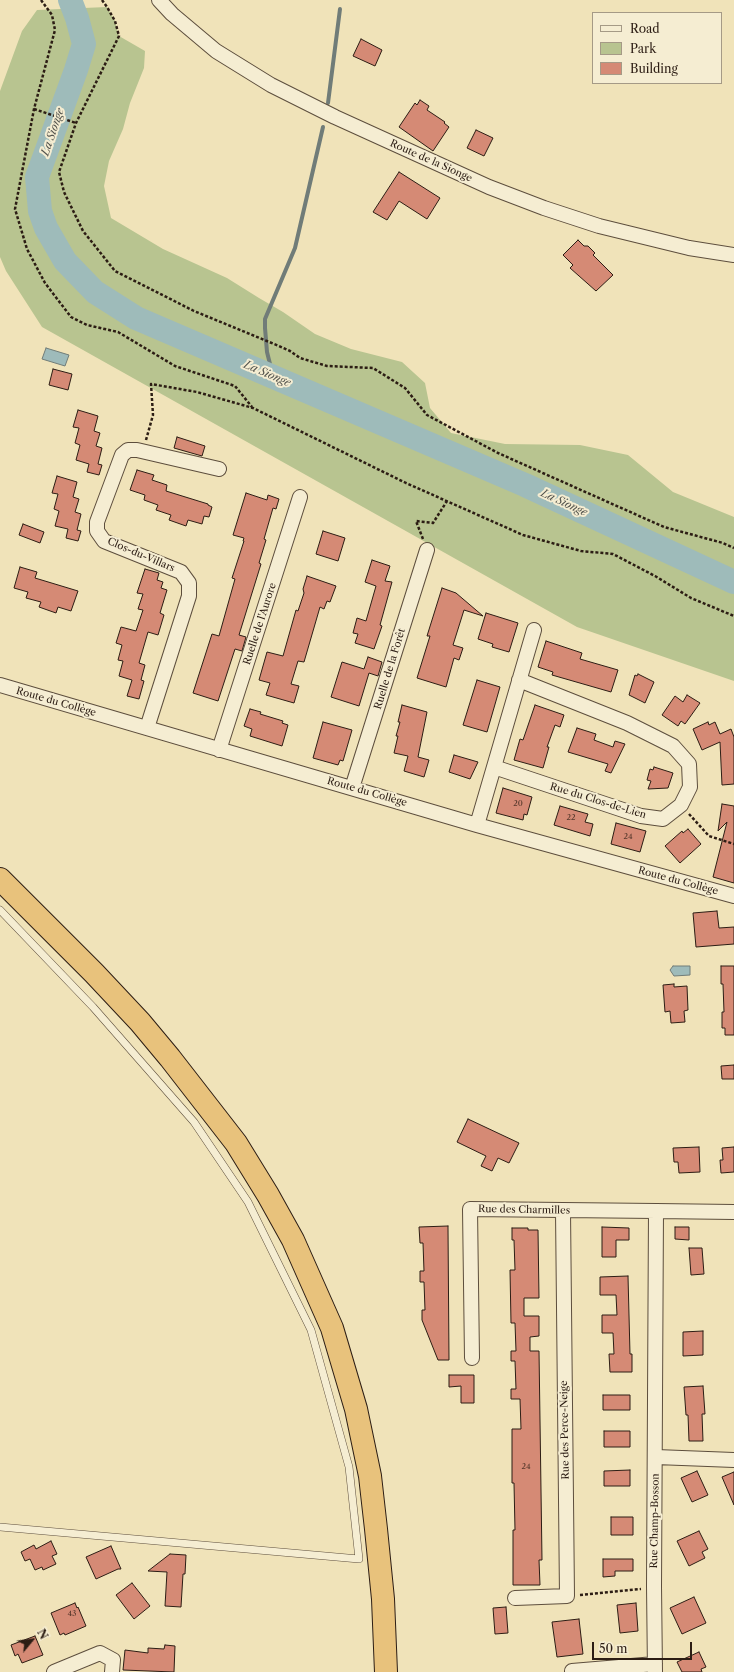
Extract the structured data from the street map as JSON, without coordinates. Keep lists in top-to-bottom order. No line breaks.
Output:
{"streets":{"street":["Route de la Sionge","Clos-du-Villars","Ruelle de l'Aurore","Ruelle de la Forêt","Route du Collège","Rue du Clos-de-Lien","Rue des Charmilles","Rue des Perce-Neige","Rue Champ-Bosson"]},"crossings":[["Clos-du-Villars","Route du Collège"],["Ruelle de l'Aurore","Route du Collège"],["Ruelle de la Forêt","Route du Collège"],["Rue des Charmilles","Rue des Perce-Neige"]],"water":["La Sionge"],"house_numbers":["20","22","24","24","43"],"legend":["Road","Park","Building"],"scale_bar":"50 m","north":"top right"}
